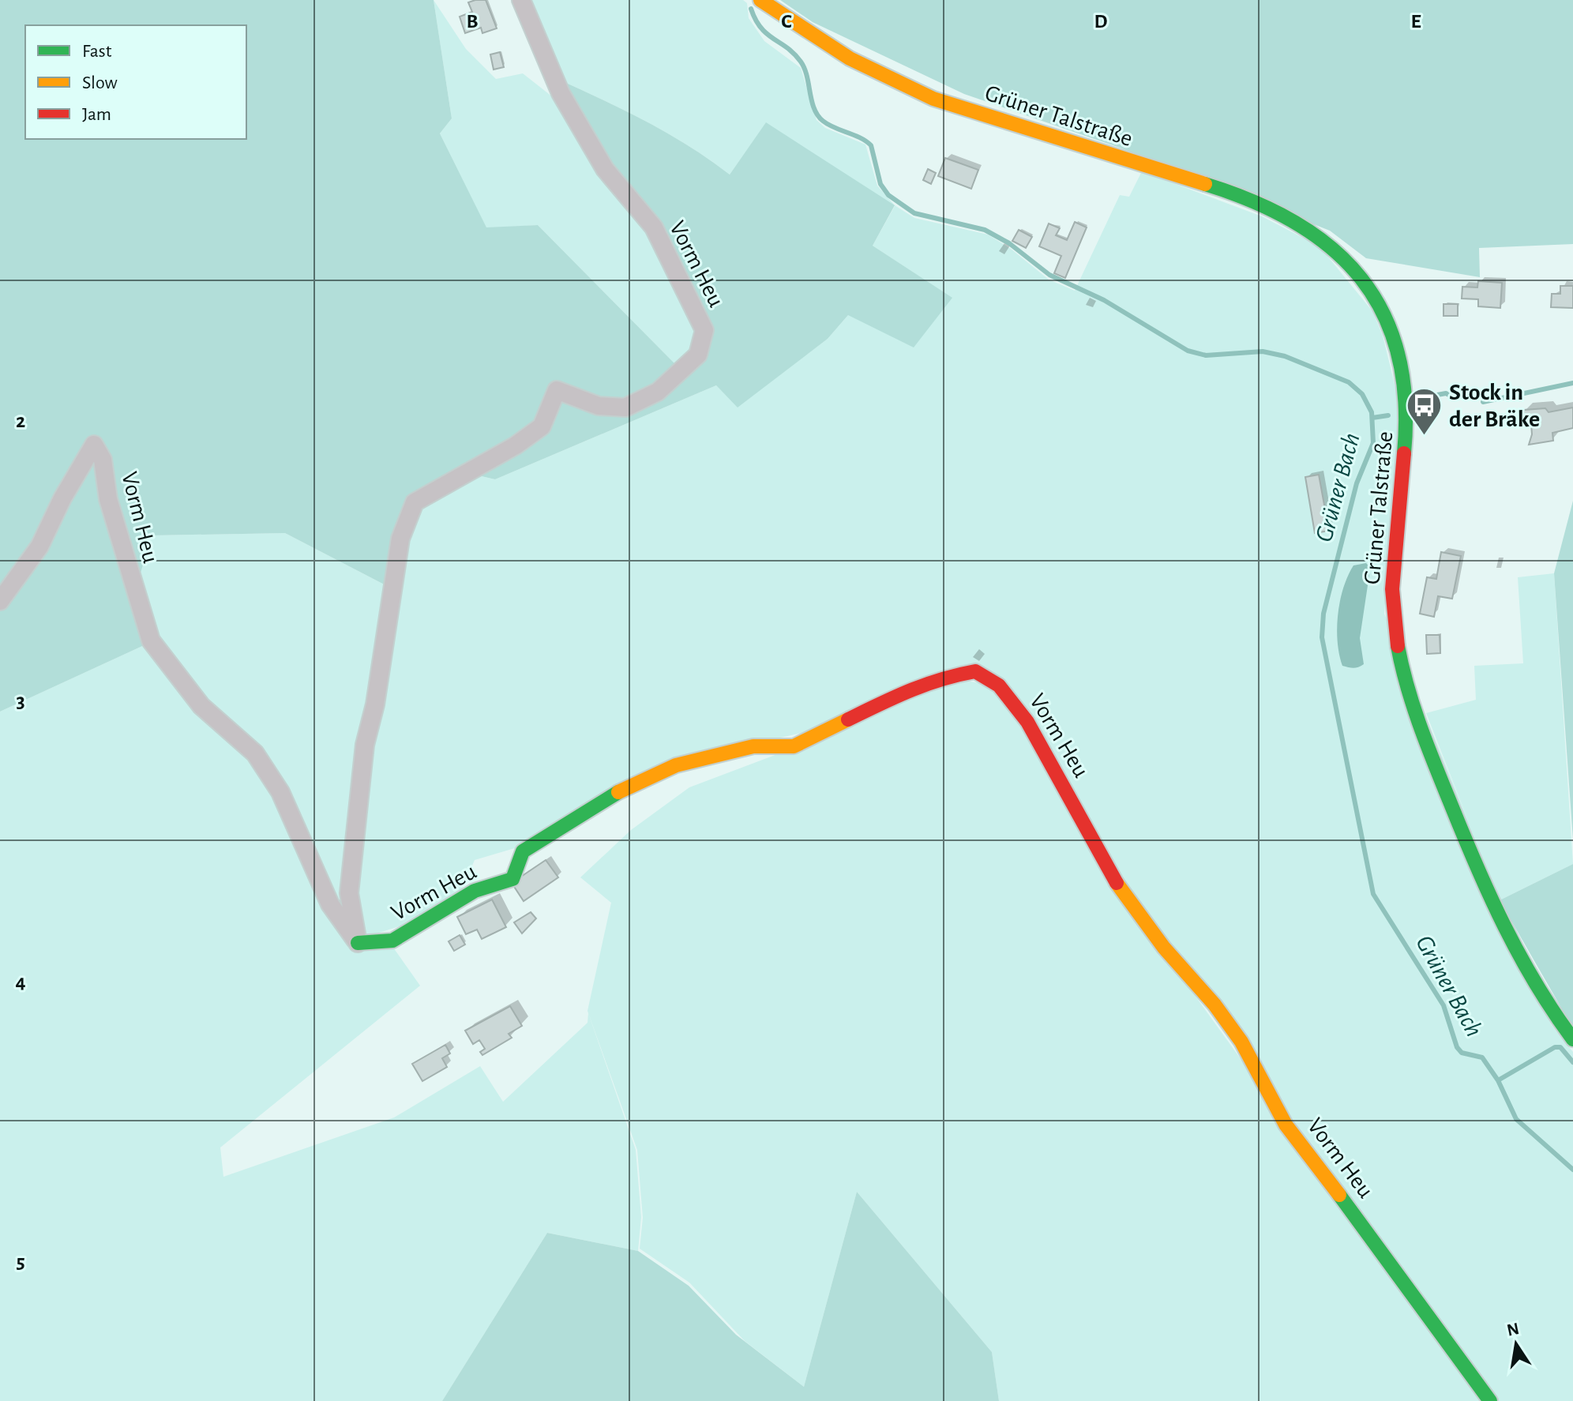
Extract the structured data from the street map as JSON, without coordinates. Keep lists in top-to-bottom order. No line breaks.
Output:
{"streets":{"street":["Grüner Talstraße","Vorm Heu"]},"water":["Grüner Bach"],"places":{"bus stop":["Stock in der Bräke"]},"legend":["Fast","Slow","Jam"],"north":"top","grid":{"columns":["B","C","D","E"],"rows":["2","3","4","5"]}}
